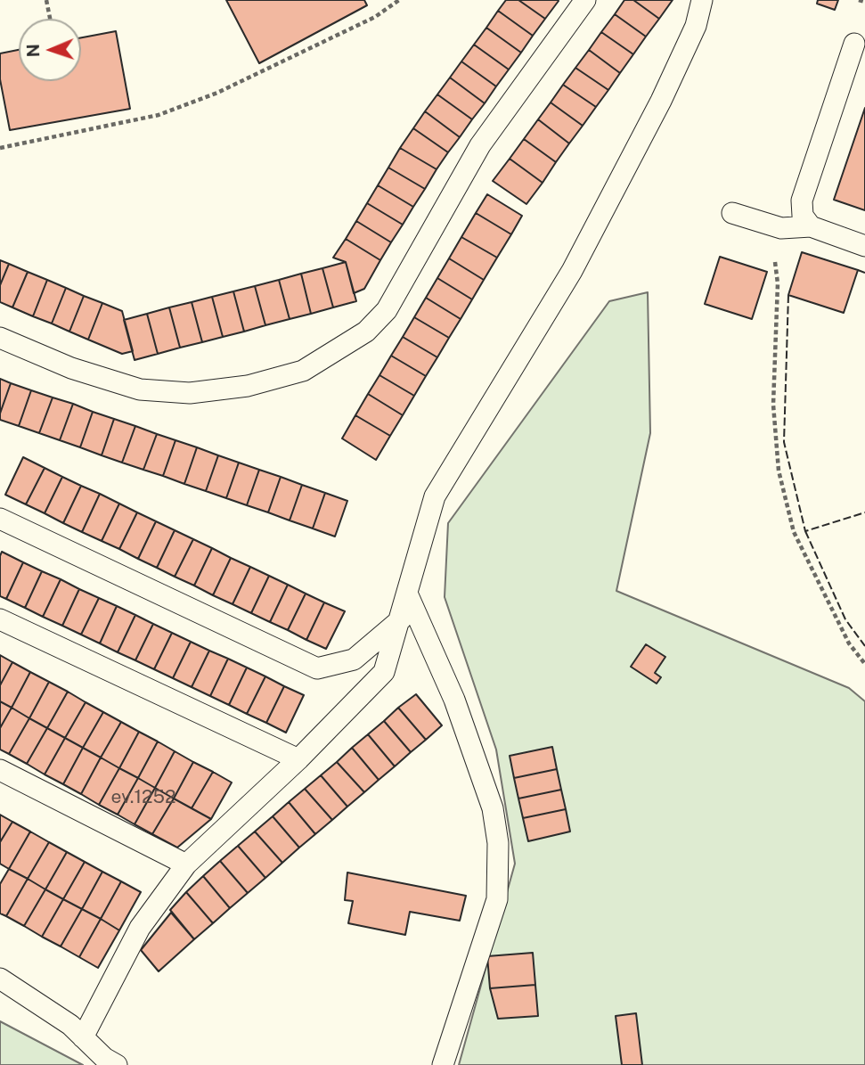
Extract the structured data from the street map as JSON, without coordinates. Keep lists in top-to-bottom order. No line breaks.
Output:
{"house_numbers":["ev.1252"],"north":"left"}
